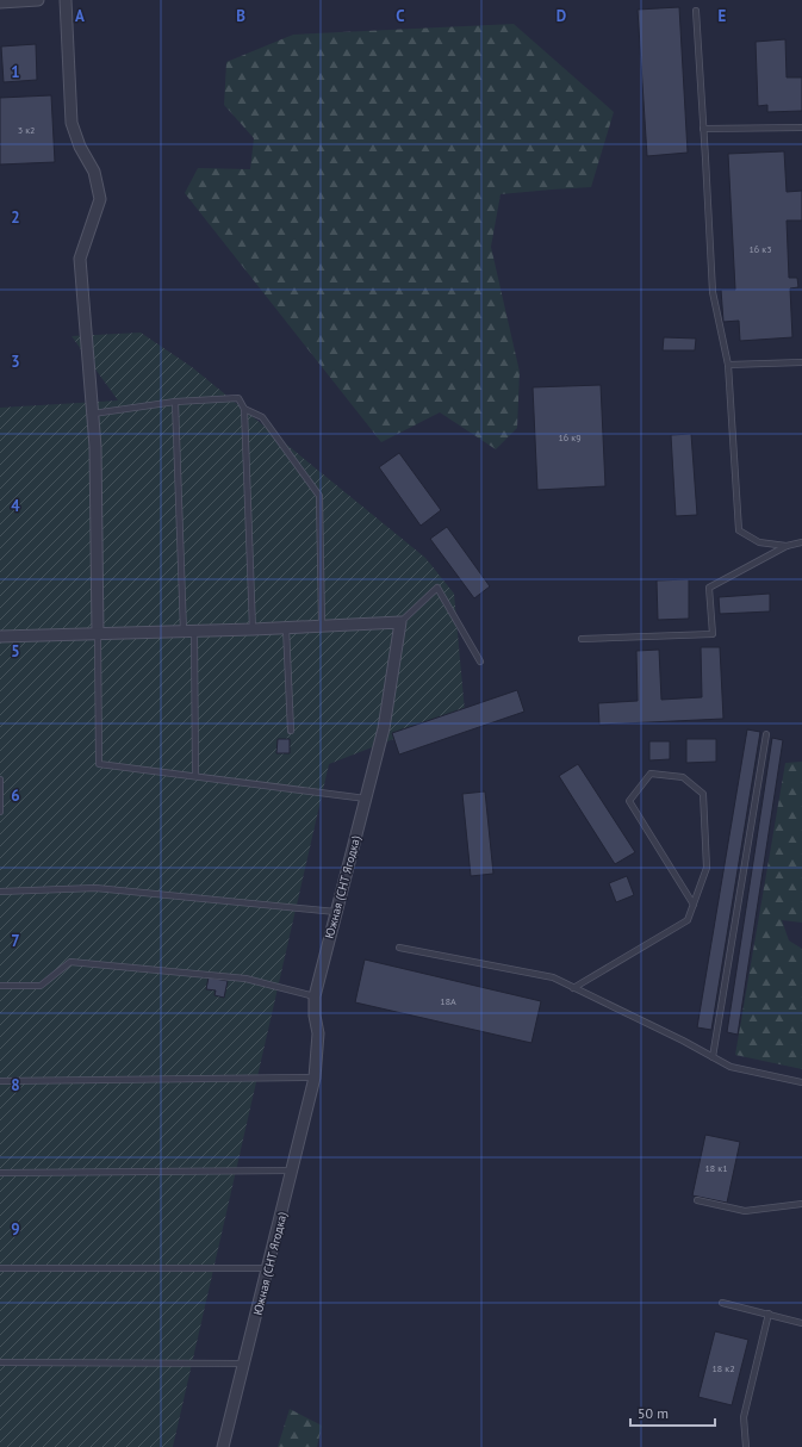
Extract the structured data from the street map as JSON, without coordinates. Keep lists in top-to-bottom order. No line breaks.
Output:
{"streets":{"street":["Южная (СНТ Ягодка)"]},"house_numbers":["3 к2","16 к3","16 к9","18А","18 к1","18 к2"],"scale_bar":"50 m","grid":{"columns":["A","B","C","D","E"],"rows":["1","2","3","4","5","6","7","8","9"]}}
